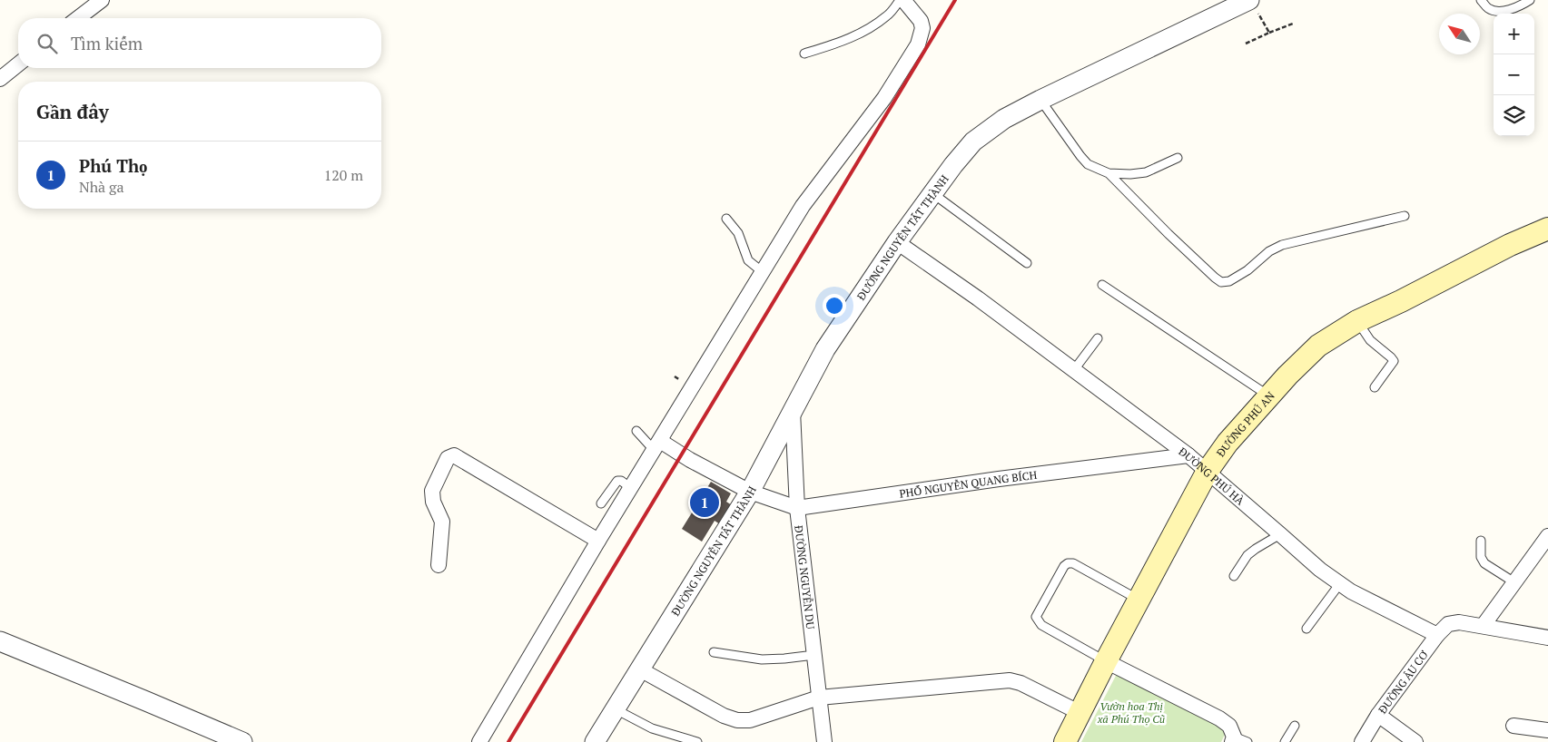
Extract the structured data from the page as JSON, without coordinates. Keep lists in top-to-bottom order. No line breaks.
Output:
{"streets":{"main road":["ĐƯỜNG PHÚ AN"],"street":["ĐƯỜNG NGUYỄN TẤT THÀNH","ĐƯỜNG PHÚ HÀ","PHỐ NGUYỄN QUANG BÍCH","ĐƯỜNG NGUYỄN DU","ĐƯỜNG ÂU CƠ"]},"crossings":[["ĐƯỜNG NGUYỄN TẤT THÀNH","ĐƯỜNG PHÚ HÀ"],["ĐƯỜNG NGUYỄN TẤT THÀNH","PHỐ NGUYỄN QUANG BÍCH"],["ĐƯỜNG NGUYỄN TẤT THÀNH","ĐƯỜNG NGUYỄN DU"],["ĐƯỜNG PHÚ AN","ĐƯỜNG PHÚ HÀ"],["ĐƯỜNG PHÚ HÀ","PHỐ NGUYỄN QUANG BÍCH"],["ĐƯỜNG PHÚ HÀ","ĐƯỜNG ÂU CƠ"],["PHỐ NGUYỄN QUANG BÍCH","ĐƯỜNG NGUYỄN DU"]],"parks":["Vườn hoa Thị xã Phú Thọ Cũ"],"north":"top left","page":{"map_buttons":["+","−"],"search":"Tìm kiếm","heading":"Gần đây","list":[{"mark":"1","name":"Phú Thọ","note":"Nhà ga","value":"120 m"}],"pins":"1"}}
